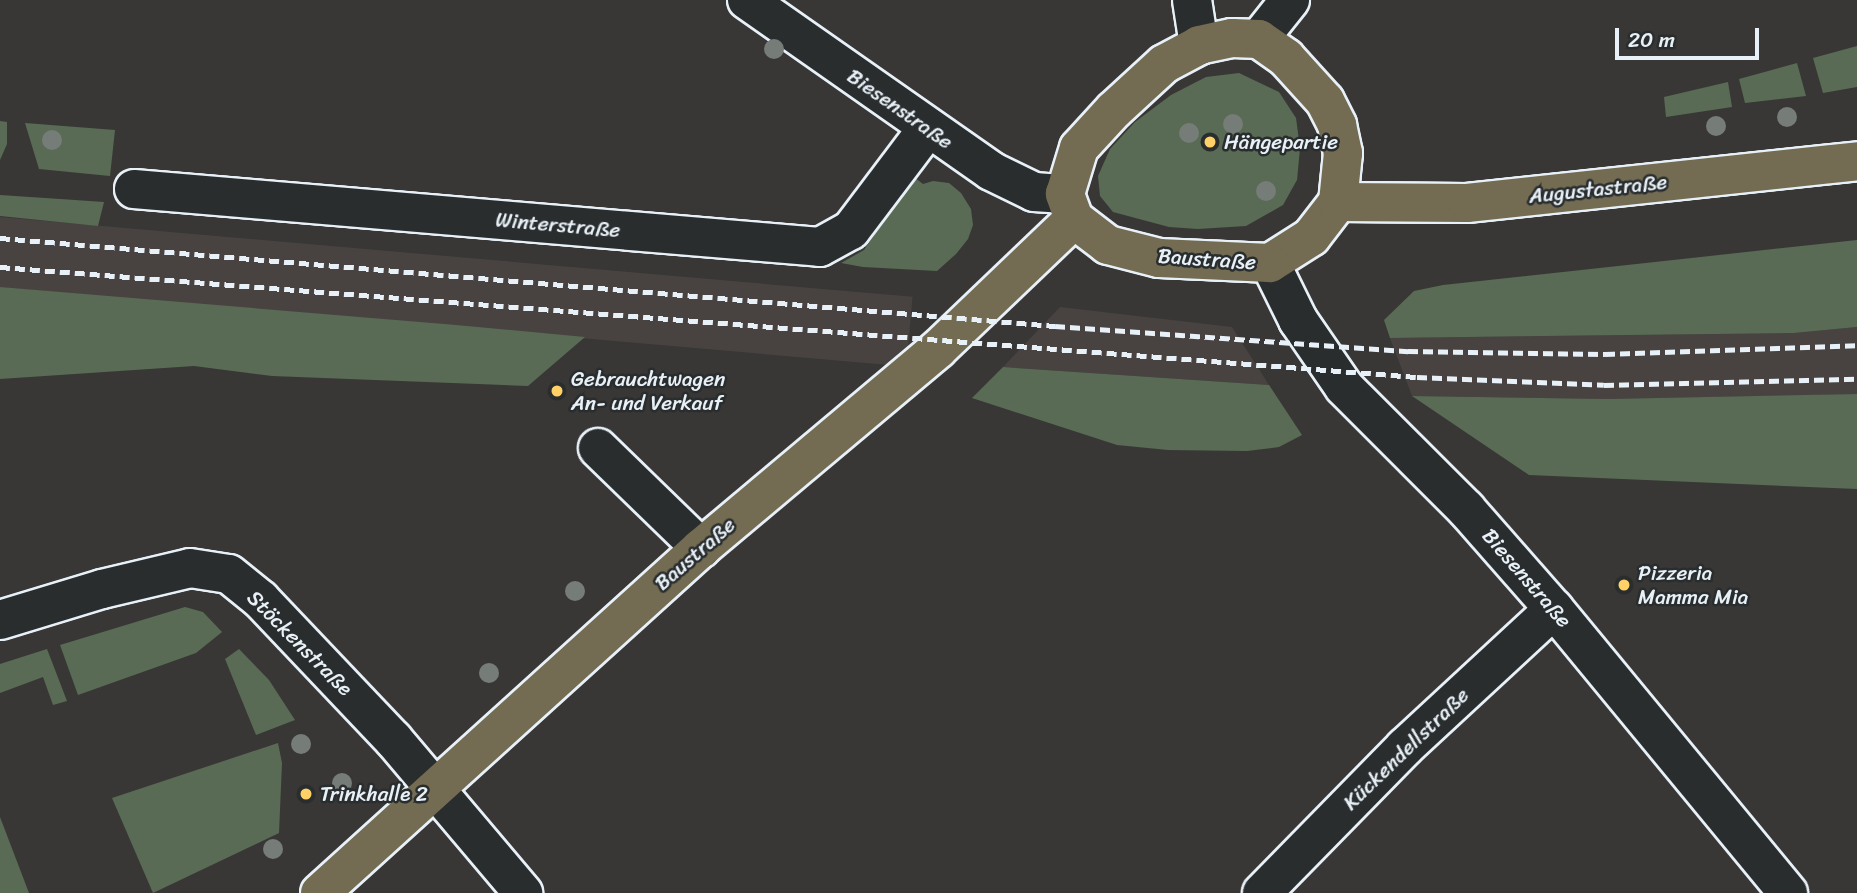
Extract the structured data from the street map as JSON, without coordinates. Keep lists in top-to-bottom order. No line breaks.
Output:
{"streets":{"main road":["Augustastraße","Baustraße"],"street":["Biesenstraße","Winterstraße","Stöckenstraße","Kückendellstraße"]},"crossings":[["Biesenstraße","Augustastraße"],["Biesenstraße","Winterstraße"],["Biesenstraße","Baustraße"],["Biesenstraße","Kückendellstraße"],["Augustastraße","Baustraße"],["Baustraße","Stöckenstraße"]],"places":["Hängepartie","Gebrauchtwagen An- und Verkauf","Pizzeria Mamma Mia","Trinkhalle 2"],"scale_bar":"20 m"}
